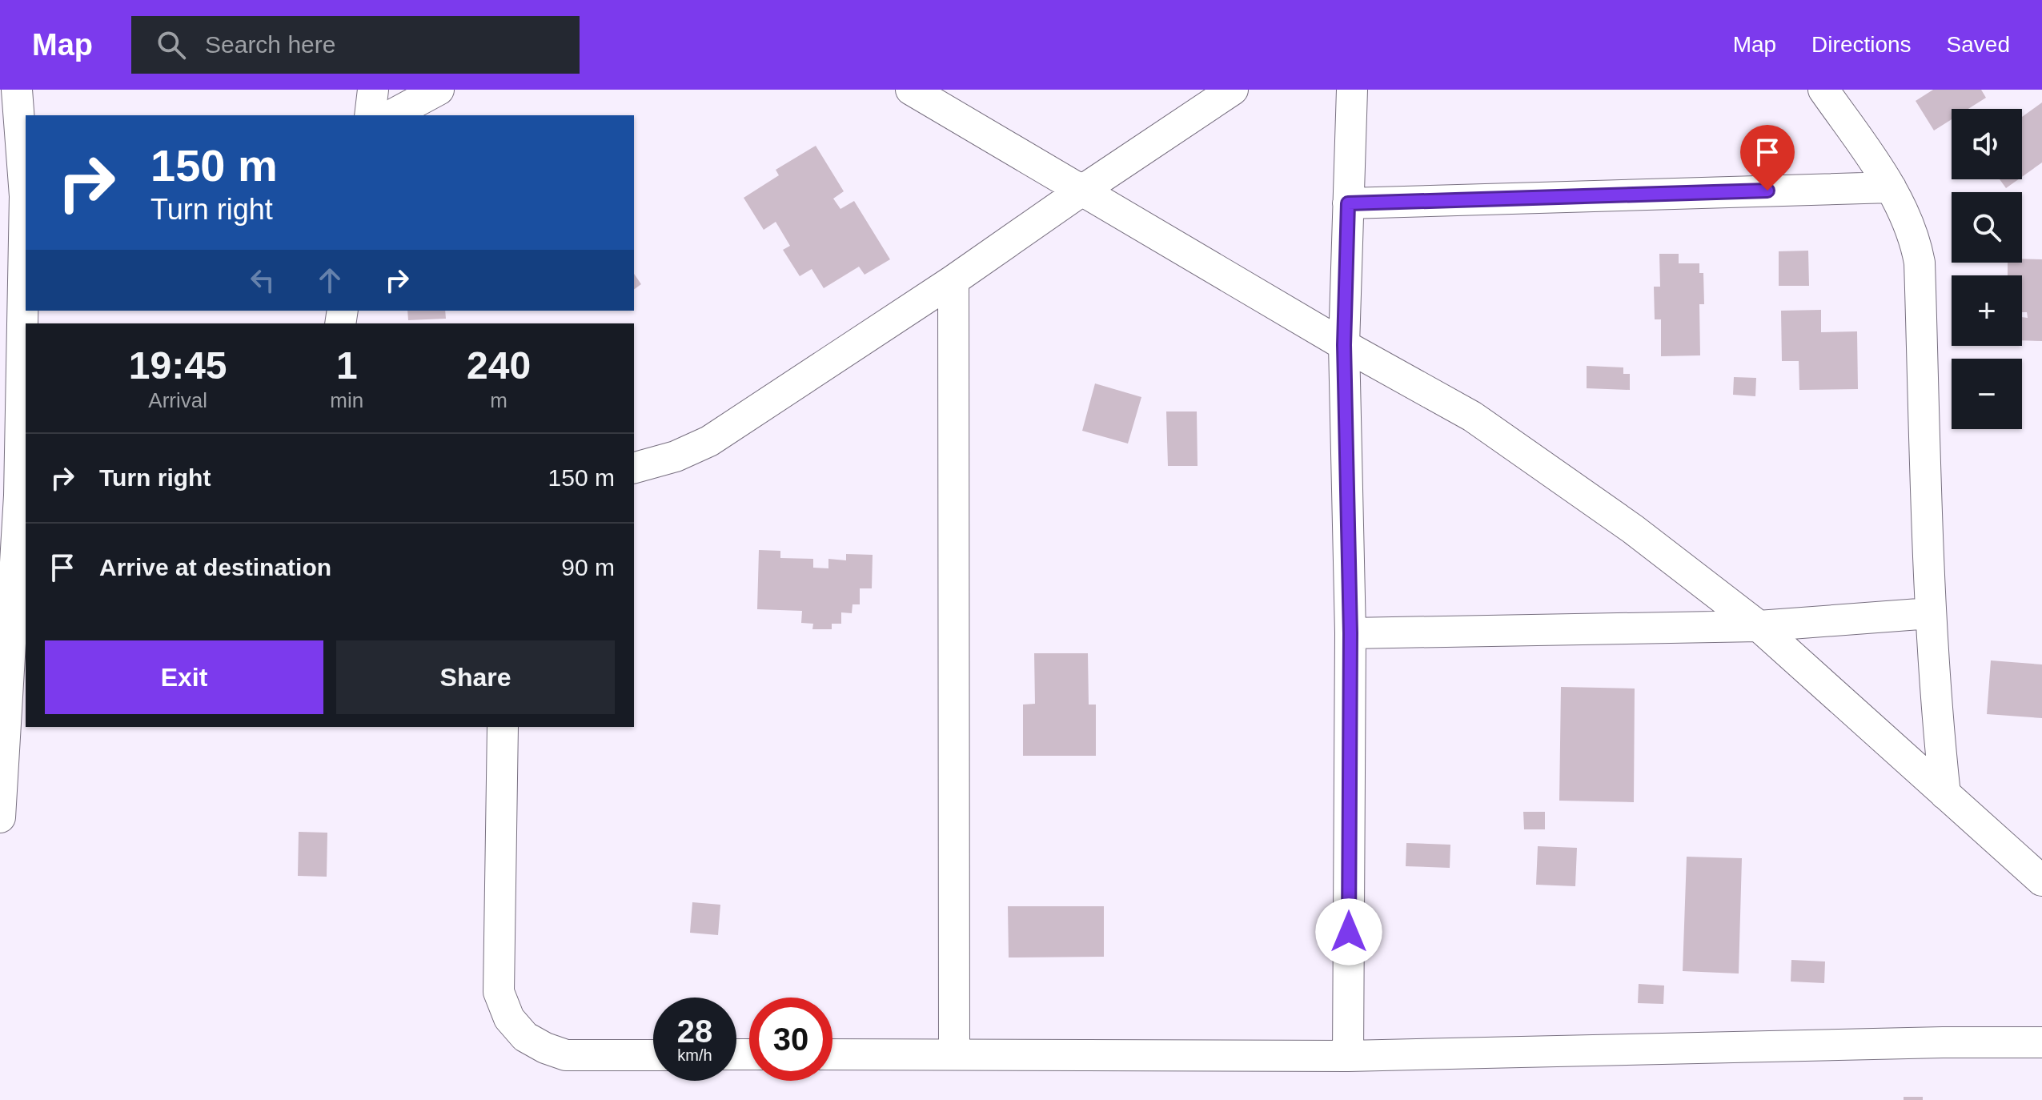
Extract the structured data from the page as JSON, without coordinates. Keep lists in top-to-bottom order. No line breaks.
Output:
{"page":{"header":"Map","search":"Search here","nav":["Map","Directions","Saved"],"map_buttons":["+","−"],"turn":["150 m","Turn right"],"eta":["19:45","Arrival","1","min","240","m"],"list":[{"name":"Turn right","value":"150 m"},{"name":"Arrive at destination","value":"90 m"}],"buttons":["Exit","Share"],"speed":"28 km/h","limit":"30"}}
